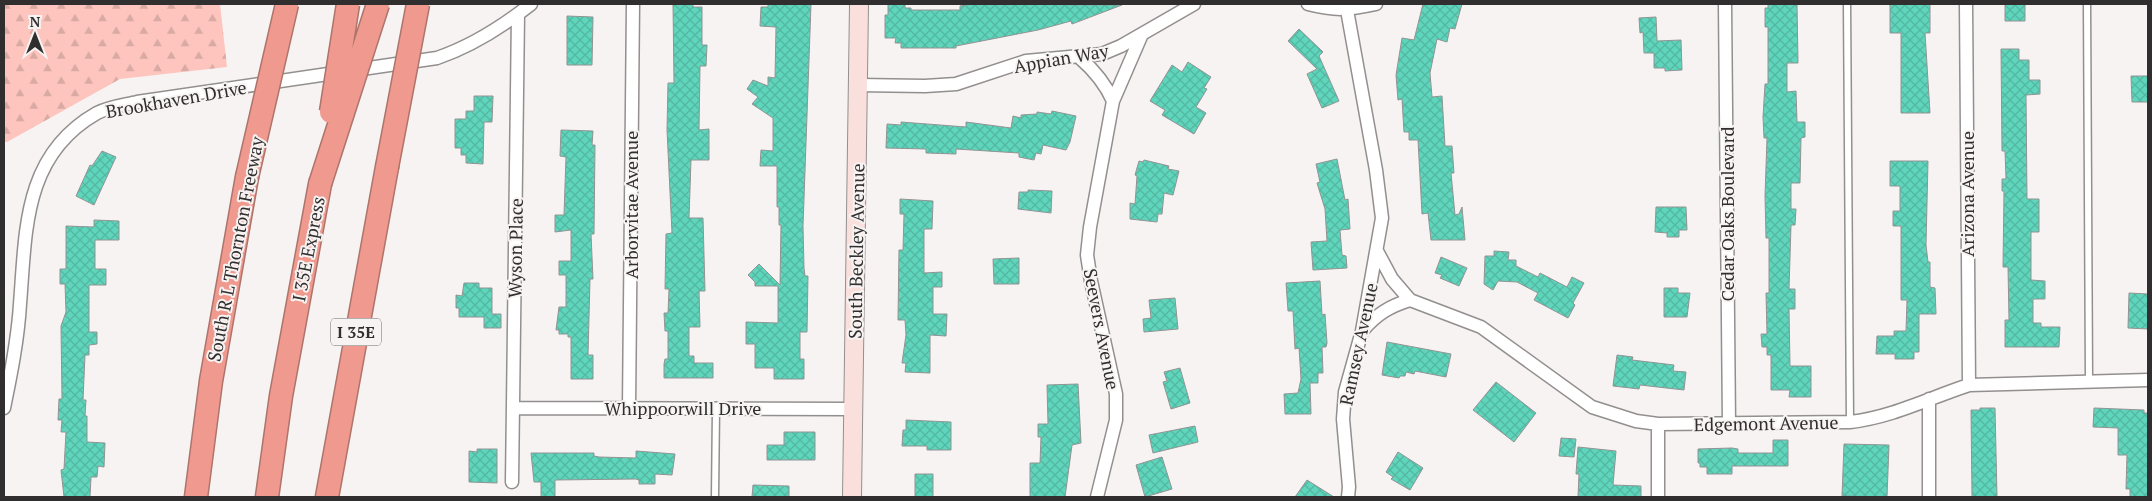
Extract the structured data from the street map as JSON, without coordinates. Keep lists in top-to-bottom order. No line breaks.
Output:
{"streets":{"highway":["South R L Thornton Freeway","I 35E Express","I 35E"],"street":["Appian Way","Brookhaven Drive","Arizona Avenue","Arborvitae Avenue","Cedar Oaks Boulevard","Wyson Place","South Beckley Avenue","Seevers Avenue","Ramsey Avenue","Whippoorwill Drive","Edgemont Avenue"]},"crossings":[["Appian Way","South Beckley Avenue"],["Appian Way","Seevers Avenue"],["Brookhaven Drive","Wyson Place"],["Arizona Avenue","Edgemont Avenue"],["Arborvitae Avenue","Whippoorwill Drive"],["Cedar Oaks Boulevard","Edgemont Avenue"],["Wyson Place","Whippoorwill Drive"],["South Beckley Avenue","Whippoorwill Drive"],["Ramsey Avenue","Edgemont Avenue"]],"north":"top"}
